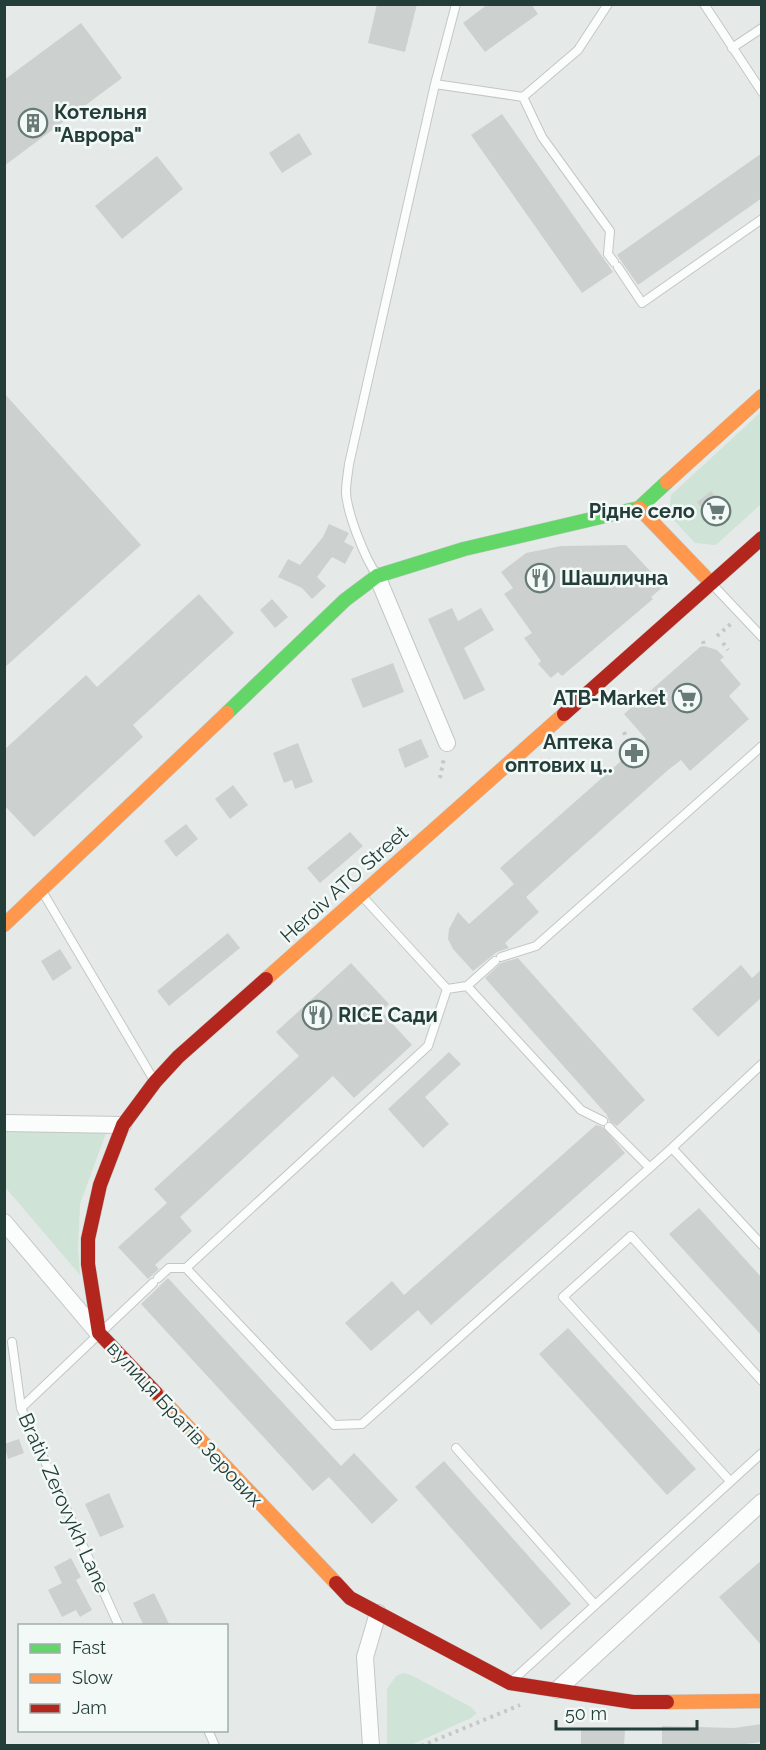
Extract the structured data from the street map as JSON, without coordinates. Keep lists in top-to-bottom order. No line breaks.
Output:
{"streets":{"street":["Heroiv ATO Street","вулиця Братів Зерових"],"lane":["Brativ Zerovykh Lane"]},"crossings":[["Heroiv ATO Street","вулиця Братів Зерових"]],"places":{"building":["Котельня \"Аврора\""],"supermarket":["Рідне село","ATB-Market"],"restaurant":["Шашлична","RICE Сади"],"pharmacy":["Аптека оптових ц‥"]},"legend":["Fast","Slow","Jam"],"scale_bar":"50 m"}
